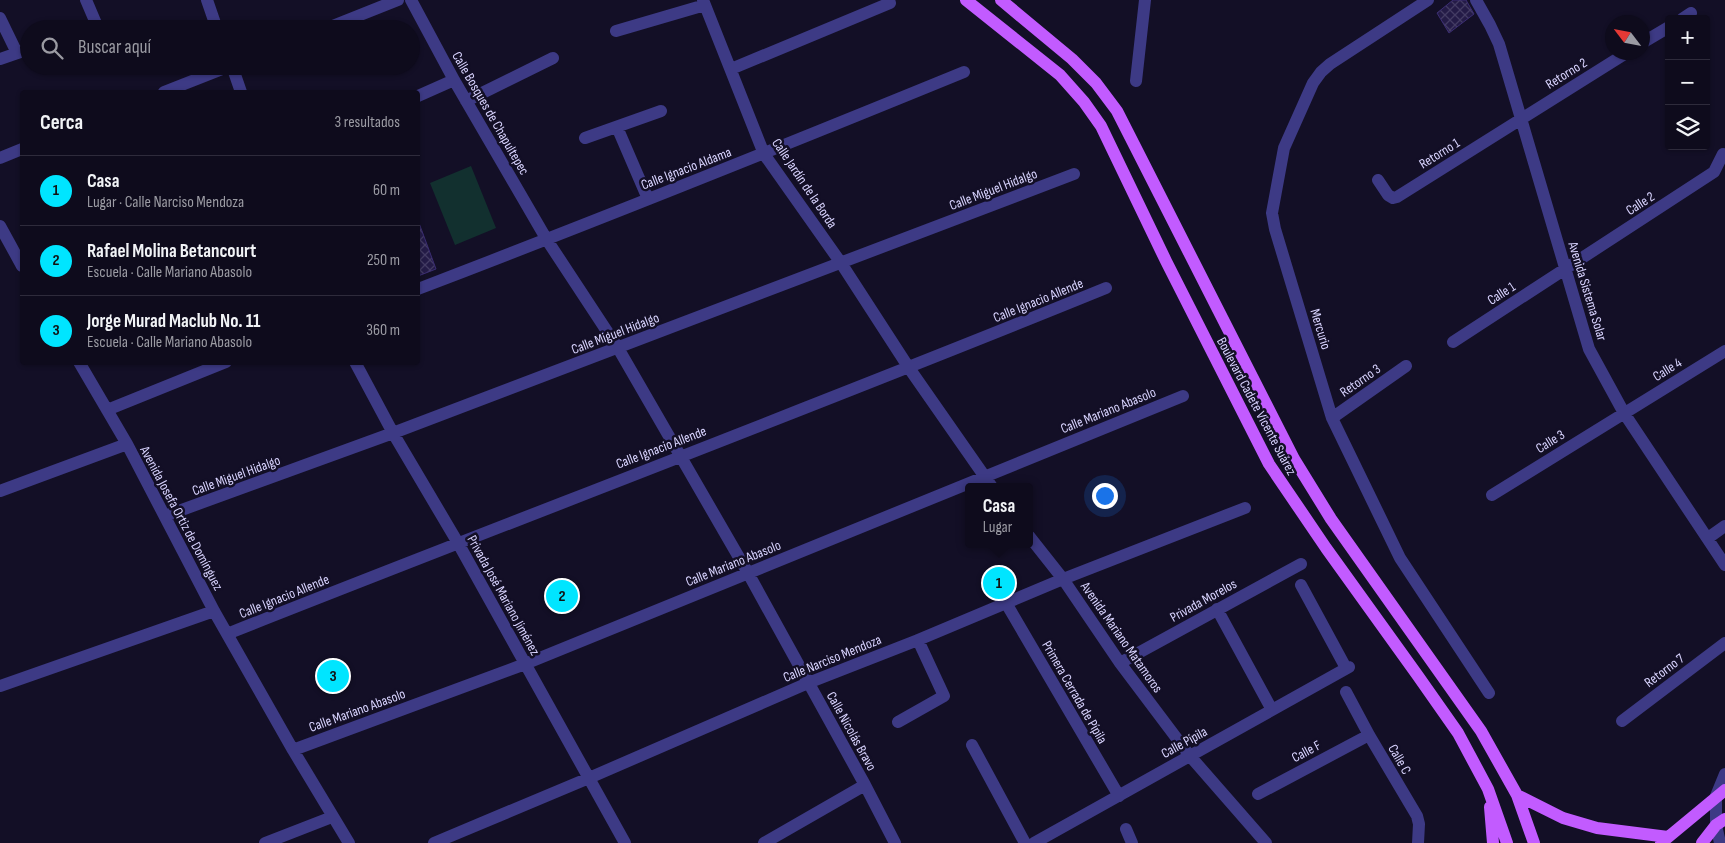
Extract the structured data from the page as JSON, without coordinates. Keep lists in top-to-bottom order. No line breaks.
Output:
{"streets":{"main road":["Boulevard Cadete Vicente Suárez"],"street":["Retorno 2","Calle Bosques de Chapultepec","Retorno 1","Calle Ignacio Aldama","Calle Jardín de la Borda","Calle Miguel Hidalgo","Calle 2","Avenida Sistema Solar","Calle 1","Calle Ignacio Allende","Mercurio","Calle 4","Retorno 3","Calle Mariano Abasolo","Calle 3","Avenida Josefa Ortiz de Domínguez","Privada José Mariano Jiménez","Privada Morelos","Avenida Mariano Matamoros","Calle Narciso Mendoza","Retorno 7","Primera Cerrada de Pípila","Calle Nicolás Bravo","Calle Pípila","Calle F","Calle C"]},"crossings":[["Retorno 2","Retorno 1"],["Retorno 2","Avenida Sistema Solar"],["Calle Bosques de Chapultepec","Calle Ignacio Aldama"],["Calle Bosques de Chapultepec","Calle Miguel Hidalgo"],["Calle Bosques de Chapultepec","Calle Nicolás Bravo"],["Retorno 1","Avenida Sistema Solar"],["Calle Ignacio Aldama","Calle Jardín de la Borda"],["Calle Jardín de la Borda","Calle Miguel Hidalgo"],["Calle Jardín de la Borda","Calle Ignacio Allende"],["Calle Miguel Hidalgo","Avenida Josefa Ortiz de Domínguez"],["Calle Miguel Hidalgo","Privada José Mariano Jiménez"],["Calle Miguel Hidalgo","Calle Nicolás Bravo"],["Calle 2","Avenida Sistema Solar"],["Calle 2","Calle 1"],["Avenida Sistema Solar","Calle 1"],["Avenida Sistema Solar","Calle 4"],["Avenida Sistema Solar","Calle 3"],["Calle Ignacio Allende","Avenida Josefa Ortiz de Domínguez"],["Calle Ignacio Allende","Privada José Mariano Jiménez"],["Calle Ignacio Allende","Calle Nicolás Bravo"],["Mercurio","Retorno 3"],["Calle 4","Calle 3"],["Calle Mariano Abasolo","Avenida Josefa Ortiz de Domínguez"],["Calle Mariano Abasolo","Privada José Mariano Jiménez"],["Calle Mariano Abasolo","Calle Nicolás Bravo"],["Privada José Mariano Jiménez","Calle Narciso Mendoza"],["Privada Morelos","Avenida Mariano Matamoros"],["Avenida Mariano Matamoros","Calle Narciso Mendoza"],["Avenida Mariano Matamoros","Calle Pípila"],["Calle Narciso Mendoza","Primera Cerrada de Pípila"],["Calle Narciso Mendoza","Calle Nicolás Bravo"],["Primera Cerrada de Pípila","Calle Pípila"],["Calle F","Calle C"]],"north":"top left","page":{"map_buttons":["+","−"],"search":"Buscar aquí","heading":["Cerca","3 resultados"],"list":[{"mark":"1","name":"Casa","note":"Lugar · Calle Narciso Mendoza","value":"60 m"},{"mark":"2","name":"Rafael Molina Betancourt","note":"Escuela · Calle Mariano Abasolo","value":"250 m"},{"mark":"3","name":"Jorge Murad Maclub No. 11","note":"Escuela · Calle Mariano Abasolo","value":"360 m"}],"popup":["Casa","Lugar"],"pins":["1","2","3"]}}
